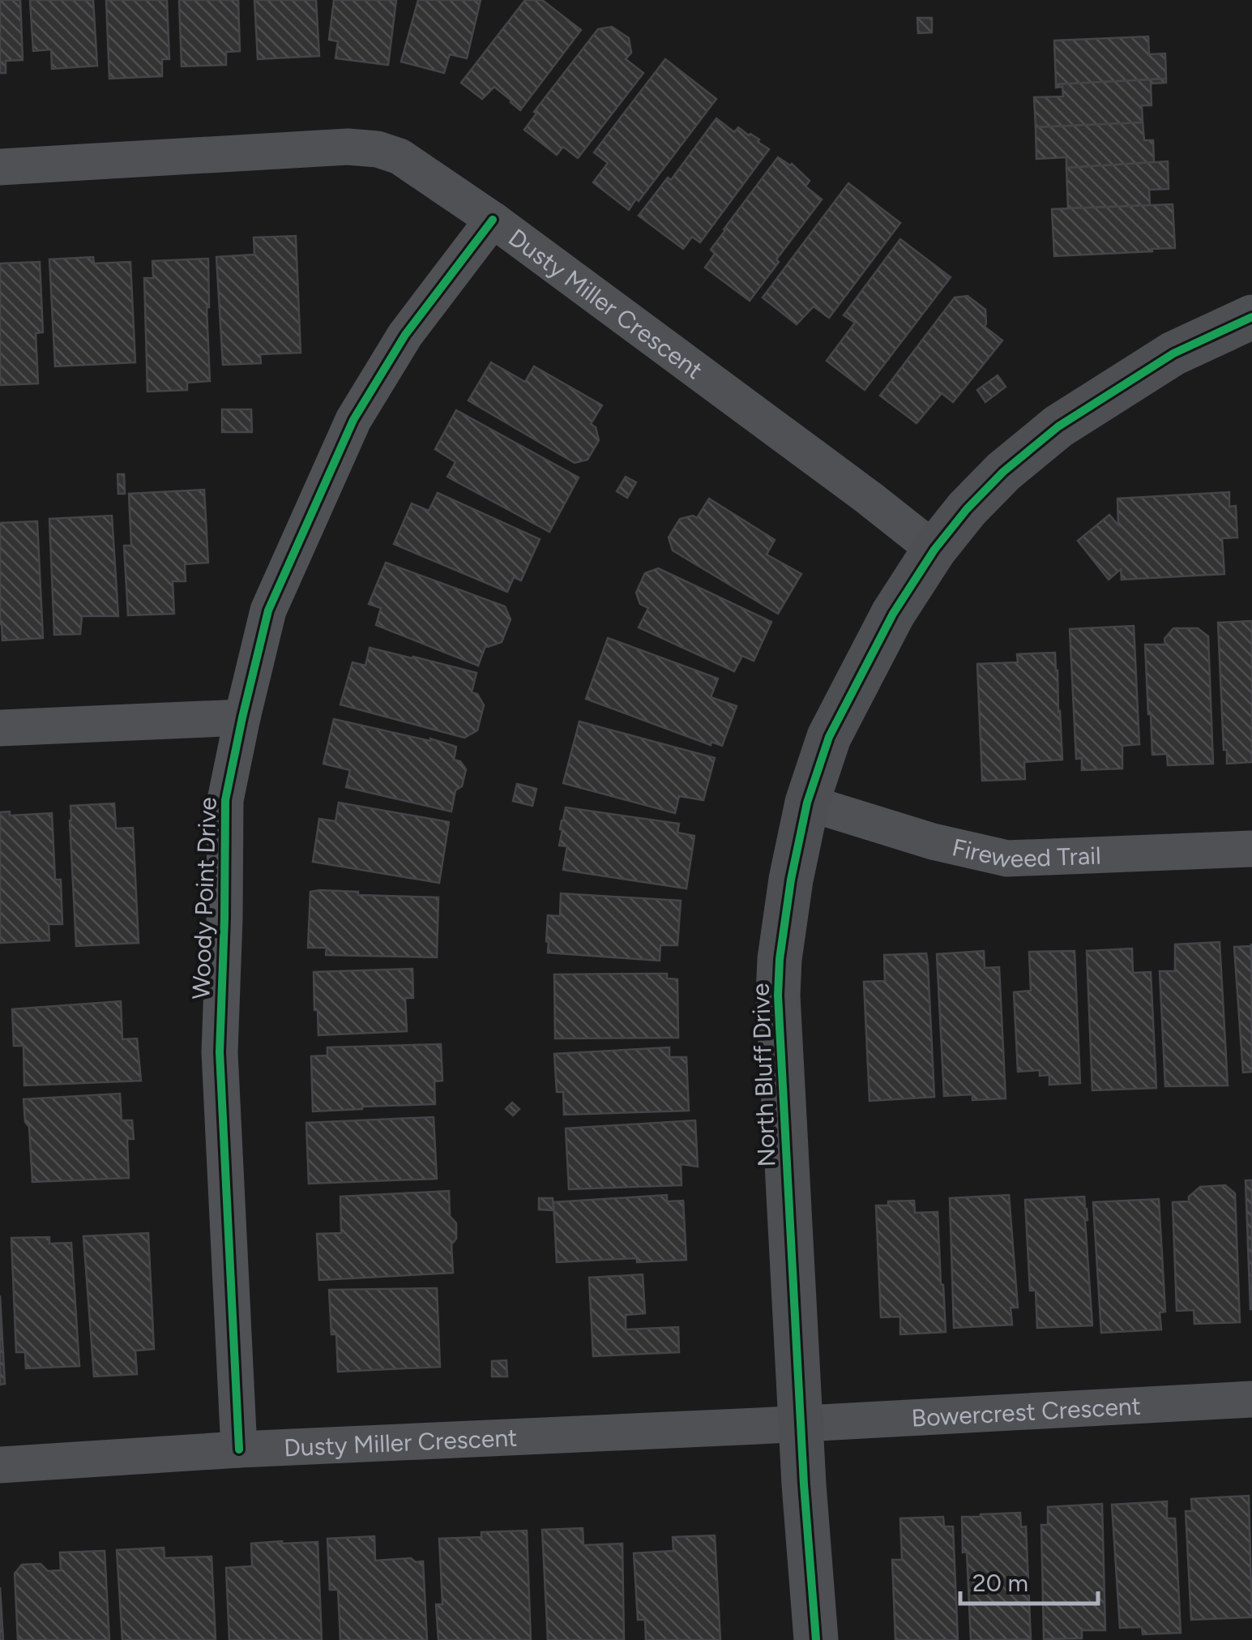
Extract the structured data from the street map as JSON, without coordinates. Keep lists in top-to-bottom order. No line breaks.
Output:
{"streets":{"street":["Dusty Miller Crescent","Fireweed Trail","Woody Point Drive","North Bluff Drive","Bowercrest Crescent"]},"crossings":[["Dusty Miller Crescent","Woody Point Drive"],["Dusty Miller Crescent","North Bluff Drive"],["Dusty Miller Crescent","Bowercrest Crescent"],["Fireweed Trail","North Bluff Drive"],["North Bluff Drive","Bowercrest Crescent"]],"scale_bar":"20 m"}
